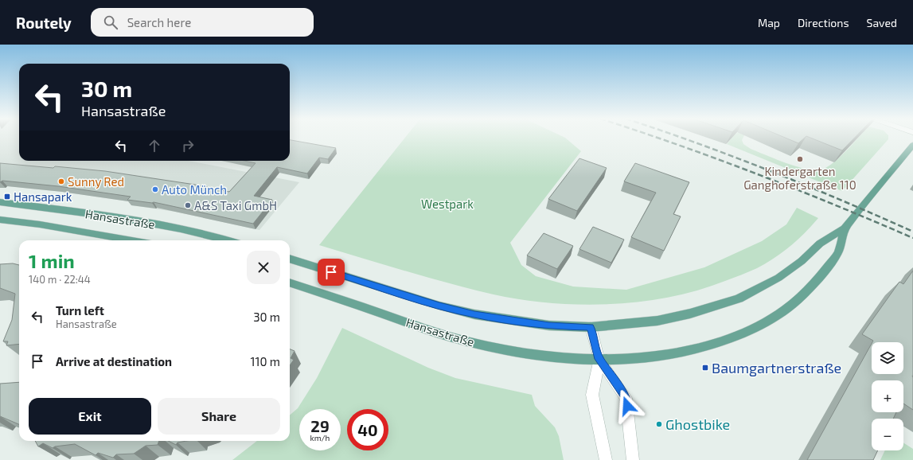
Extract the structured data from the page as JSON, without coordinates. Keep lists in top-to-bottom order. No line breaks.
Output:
{"streets":{"main road":["Hansastraße"]},"parks":["Westpark"],"places":{"other":["Kindergarten Ganghoferstraße 110","Sunny Red","Auto Münch","A&S Taxi GmbH","Ghostbike"],"transit":["Hansapark","Baumgartnerstraße"]},"page":{"header":"Routely","search":"Search here","nav":["Map","Directions","Saved"],"turn":["30 m","Hansastraße"],"heading":["1 min","140 m · 22:44"],"list":[{"name":"Turn left","note":"Hansastraße","value":"30 m"},{"name":"Arrive at destination","value":"110 m"}],"map_buttons":["+","−"],"buttons":["Exit","Share"],"speed":"29 km/h","limit":"40"}}
